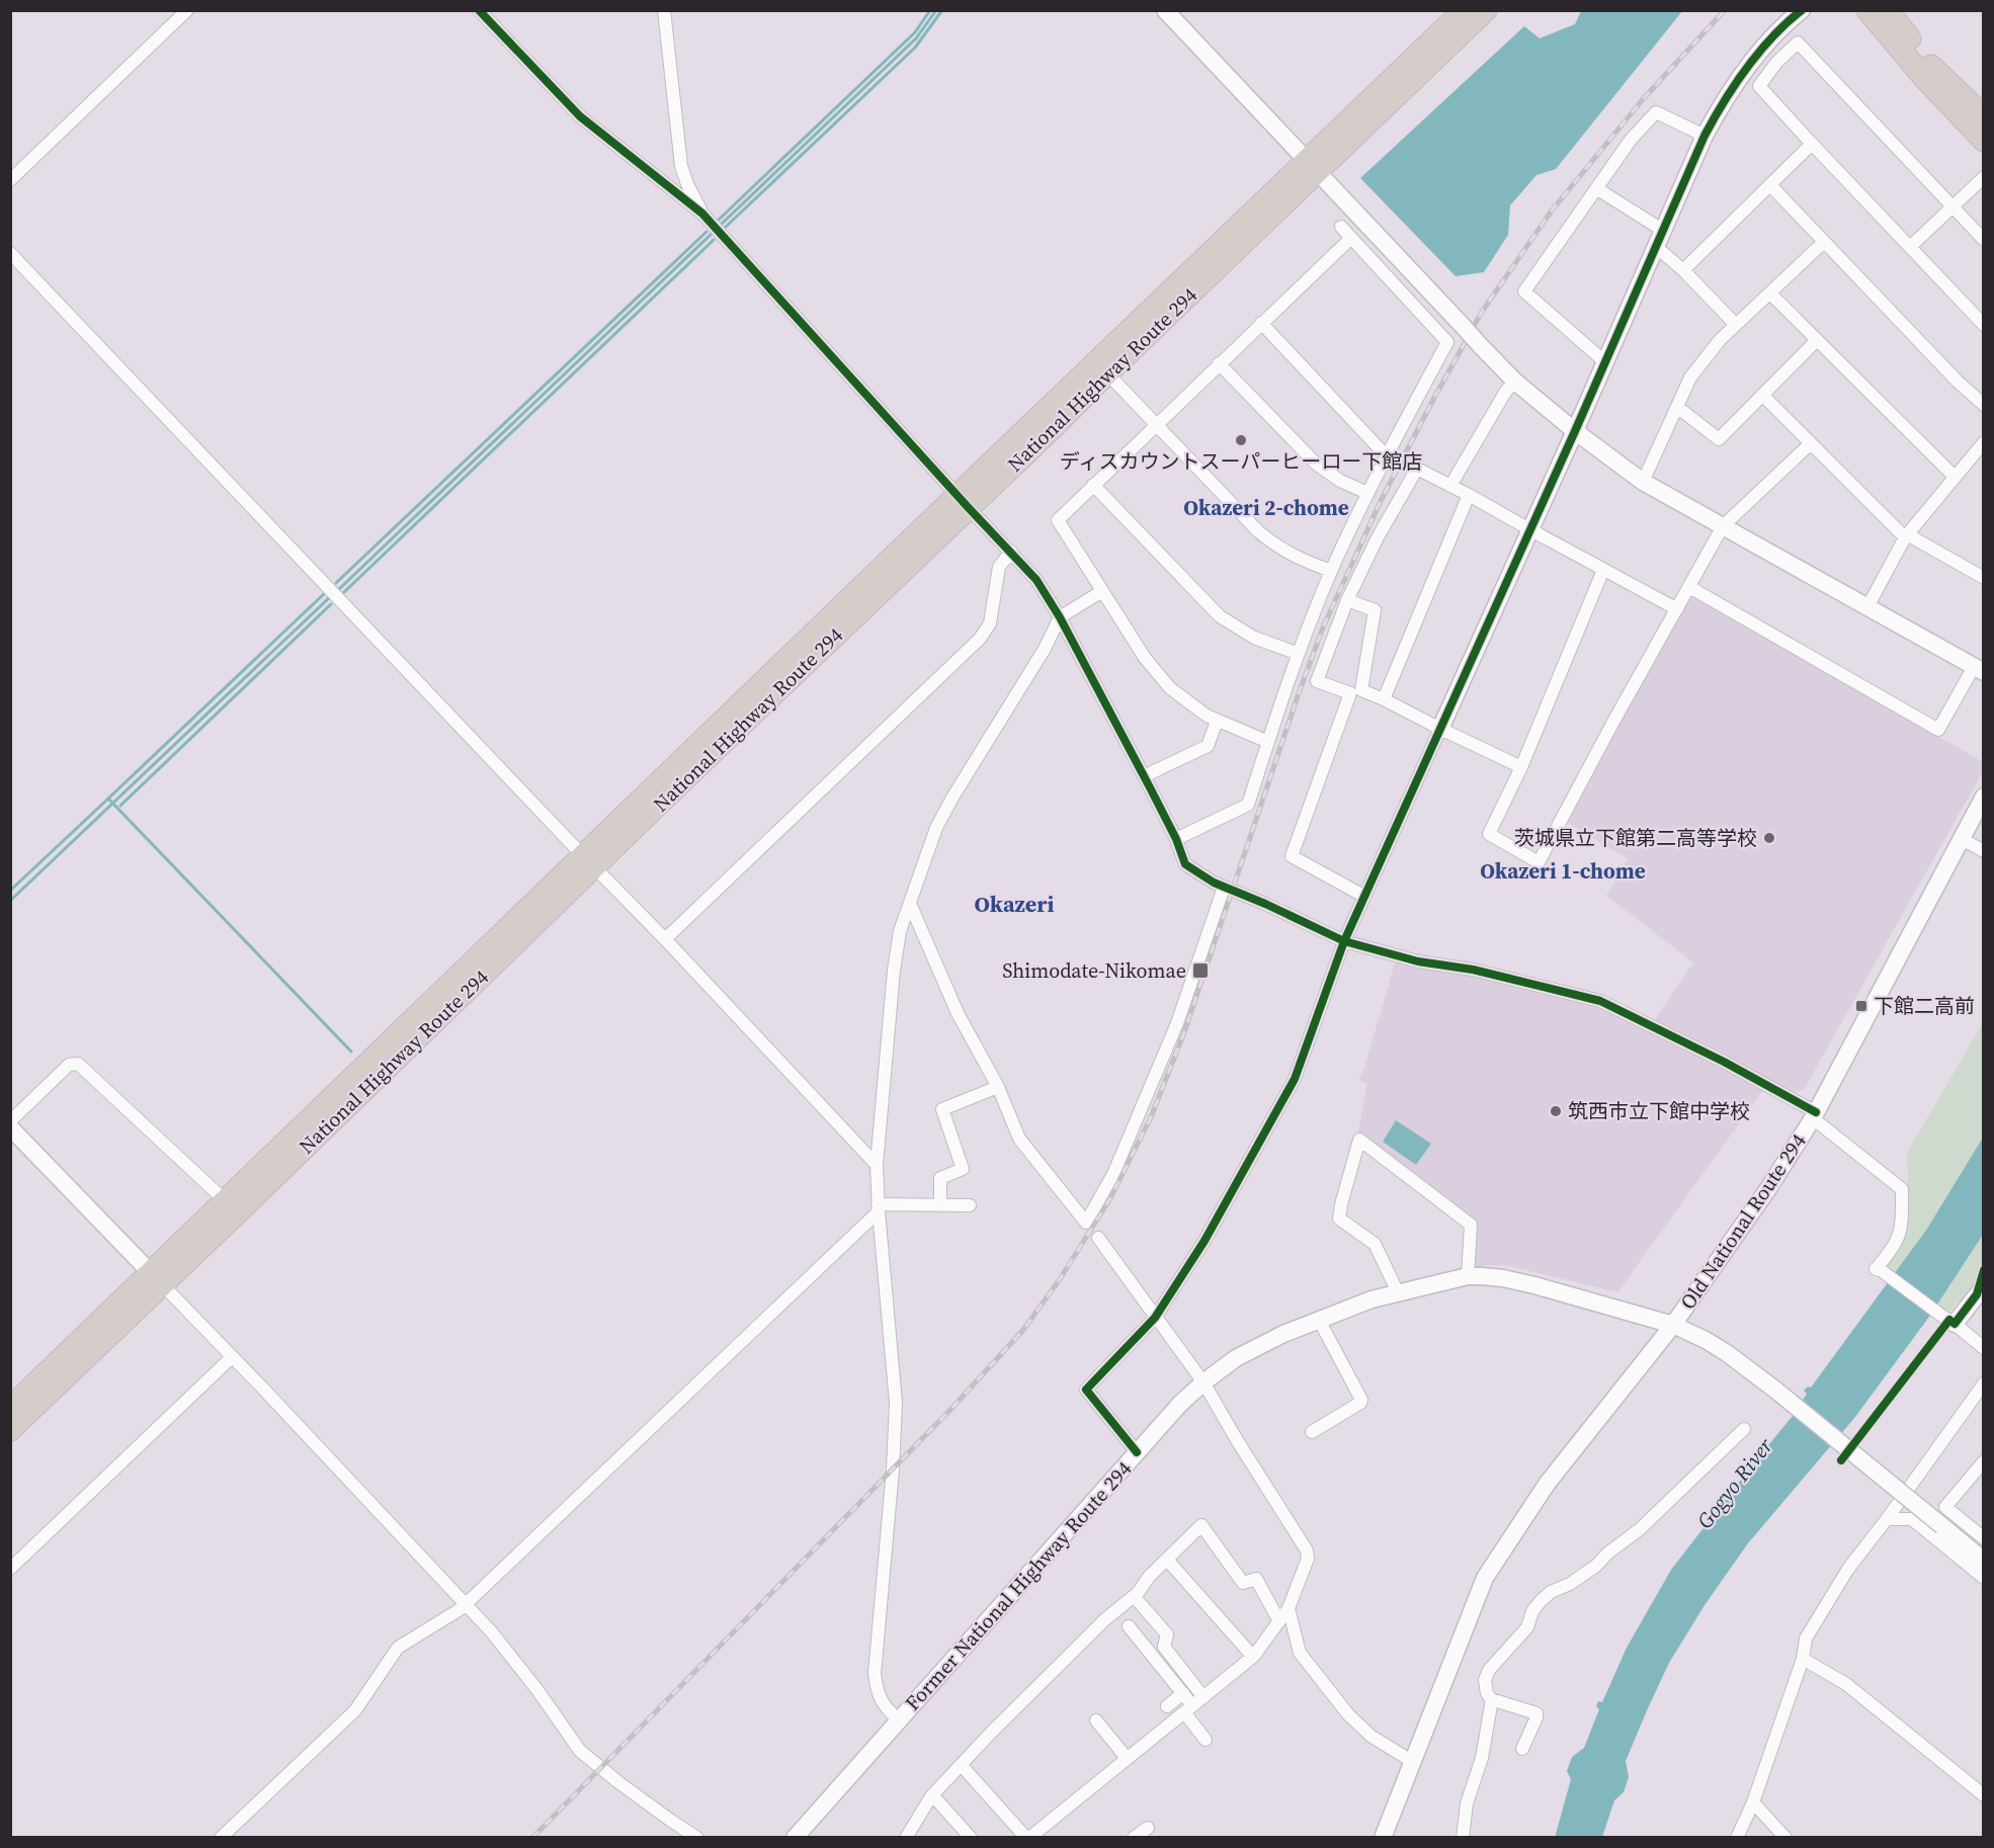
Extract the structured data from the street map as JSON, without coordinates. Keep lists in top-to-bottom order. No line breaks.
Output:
{"streets":{"highway":["National Highway Route 294"],"street":["Old National Route 294","Former National Highway Route 294"]},"crossings":[["Old National Route 294","Former National Highway Route 294"]],"districts":["Okazeri 2-chome","Okazeri 1-chome","Okazeri"],"water":["Gogyo River"],"places":{"other":["ディスカウントスーパーヒーロー下館店","茨城県立下館第二高等学校","筑西市立下館中学校"],"transit":["Shimodate-Nikomae","下館二高前"]}}
